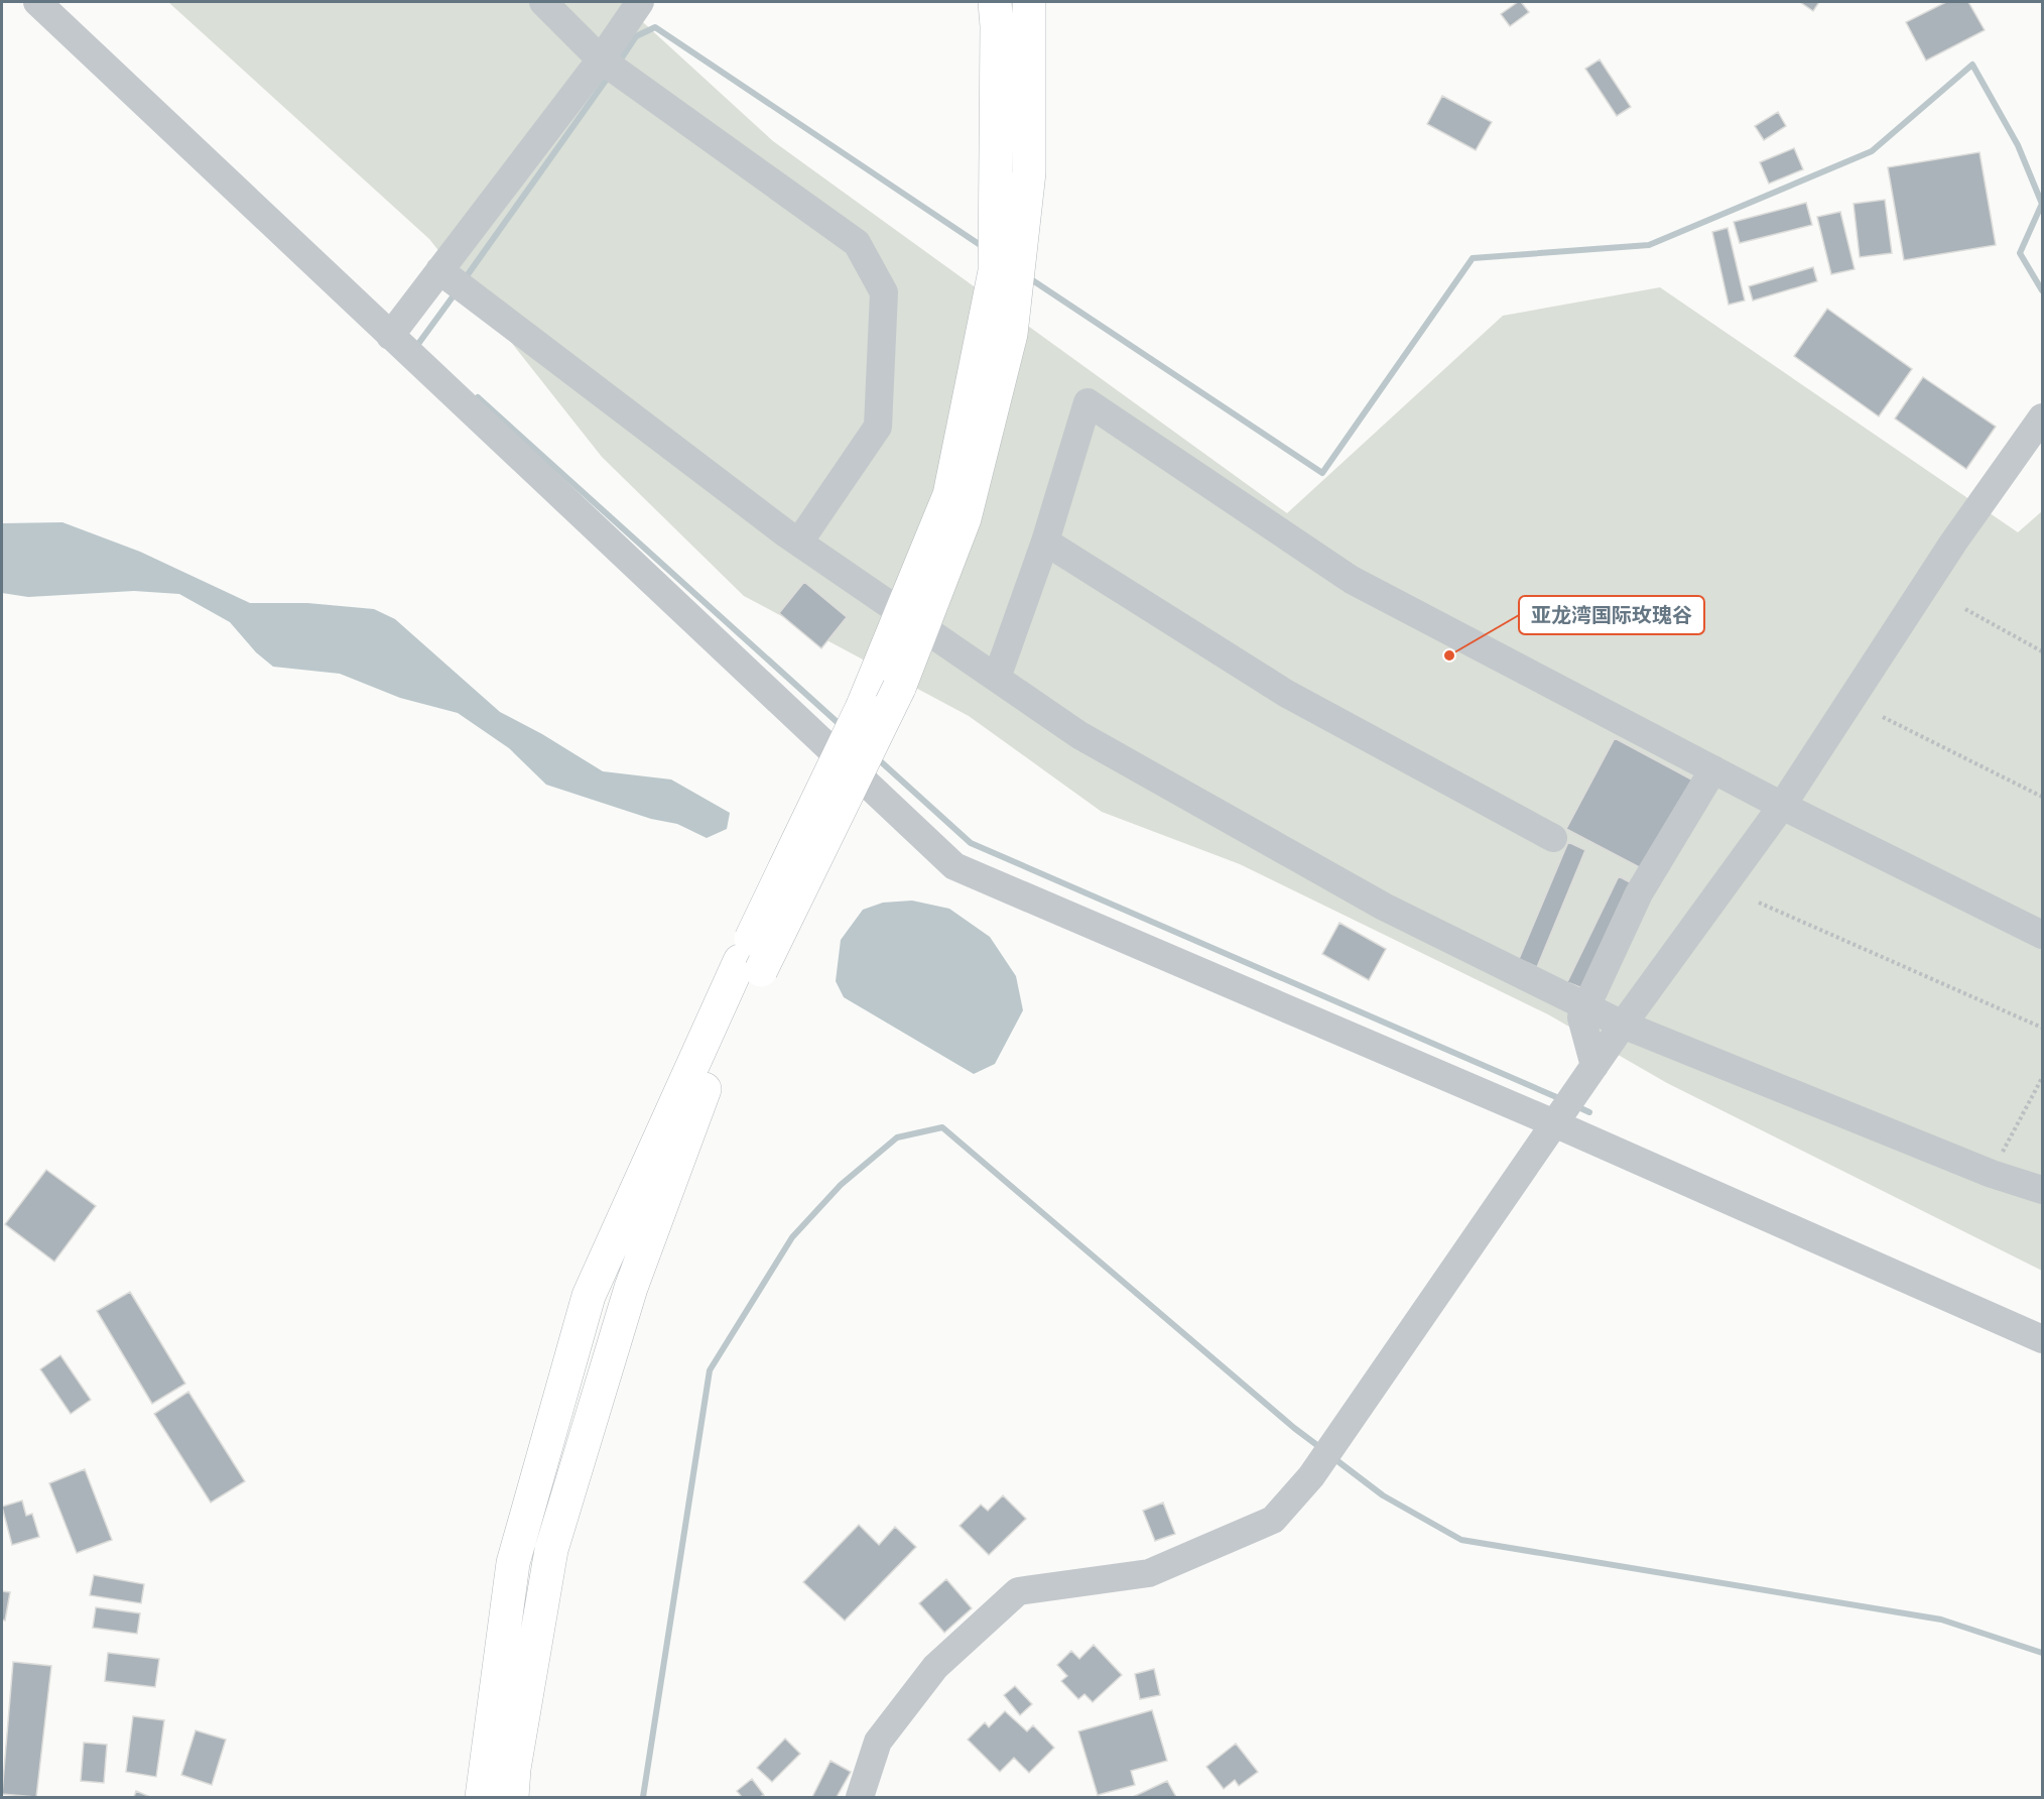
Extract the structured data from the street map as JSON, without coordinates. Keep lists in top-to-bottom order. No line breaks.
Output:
{"places":["亚龙湾国际玫瑰谷"]}
